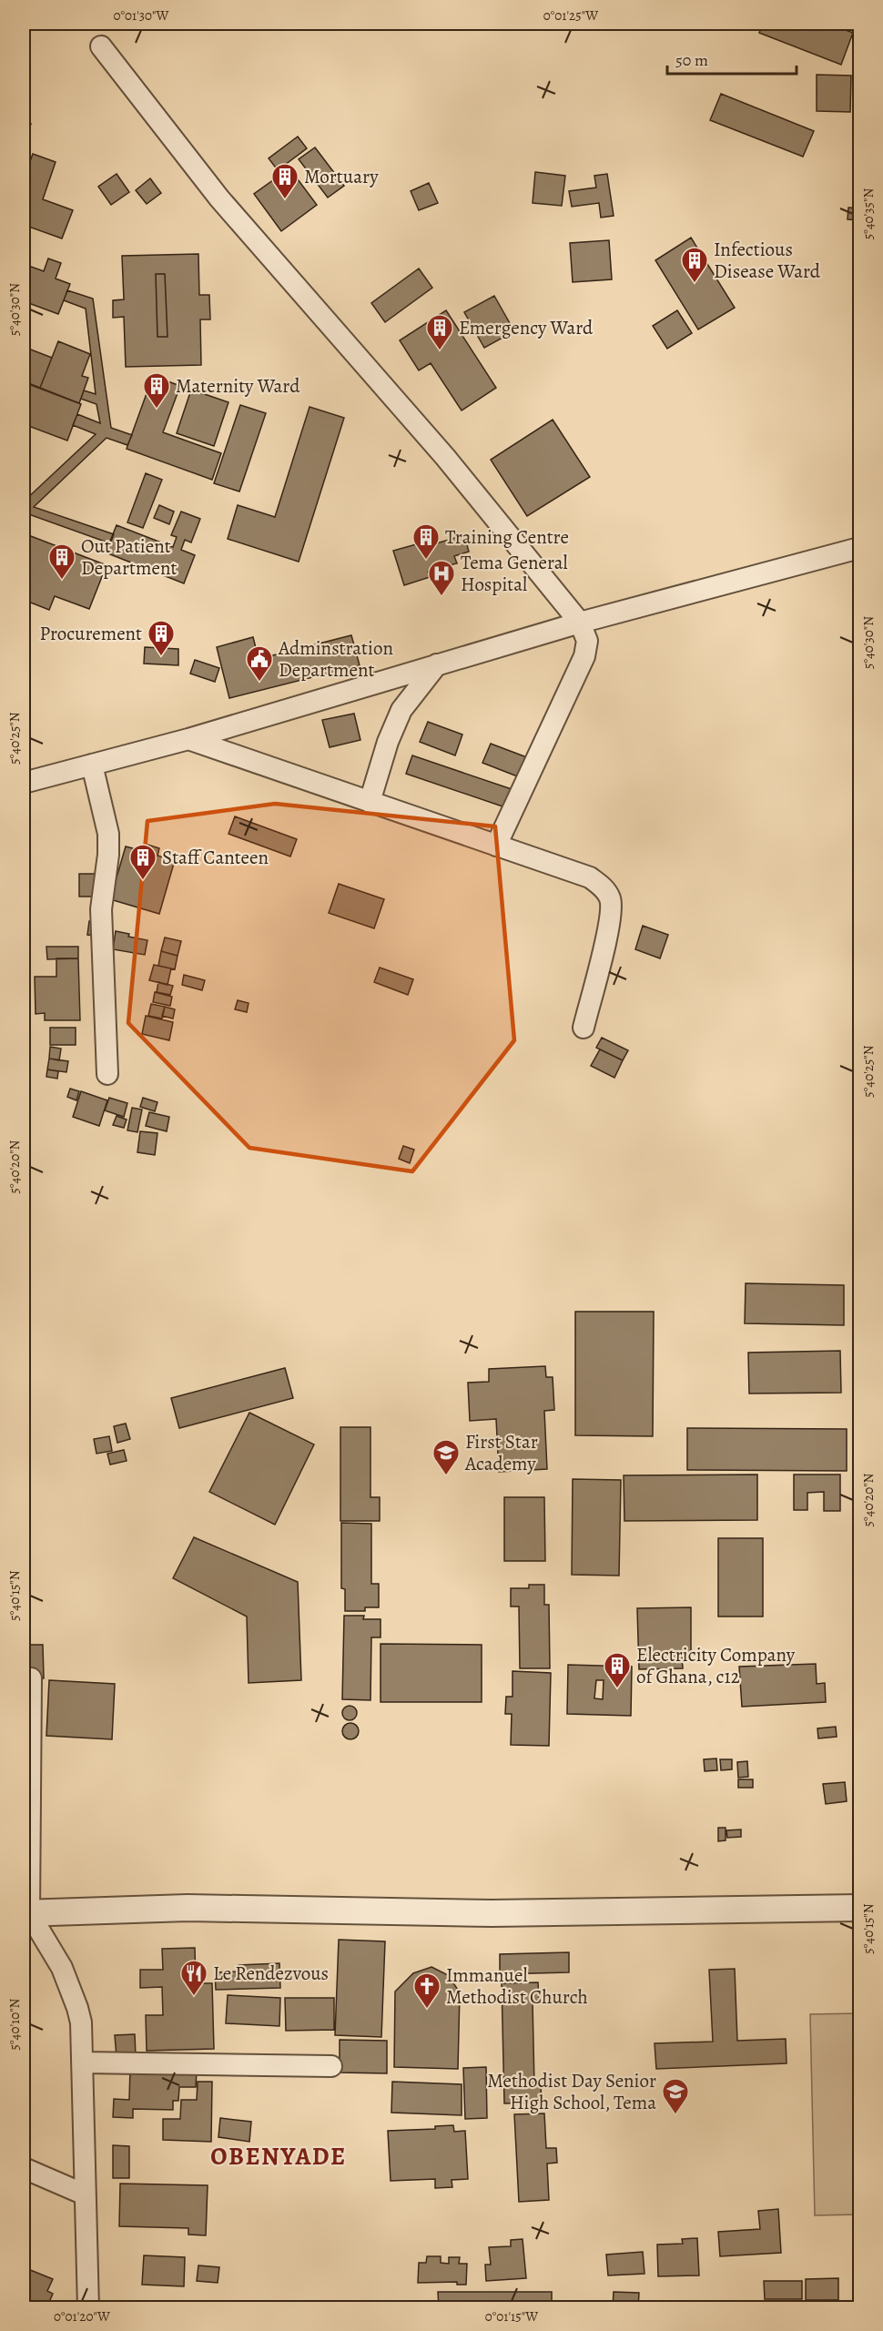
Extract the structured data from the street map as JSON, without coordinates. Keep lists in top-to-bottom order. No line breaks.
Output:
{"districts":["OBENYADE"],"places":{"building":["Mortuary","Infectious Disease Ward","Emergency Ward","Maternity Ward","Training Centre","Out Patient Department","Procurement","Staff Canteen","Electricity Company of Ghana, c12"],"hospital":["Tema General Hospital"],"public building":["Adminstration Department"],"school or university":["First Star Academy","Methodist Day Senior High School, Tema"],"restaurant":["Le Rendezvous"],"church":["Immanuel Methodist Church"]},"scale_bar":"50 m","coordinates":["0°01'30\"W","0°01'25\"W","5°40'35\"N","5°40'30\"N","5°40'25\"N","5°40'20\"N","5°40'15\"N","5°40'10\"N","0°01'20\"W","0°01'15\"W"]}
